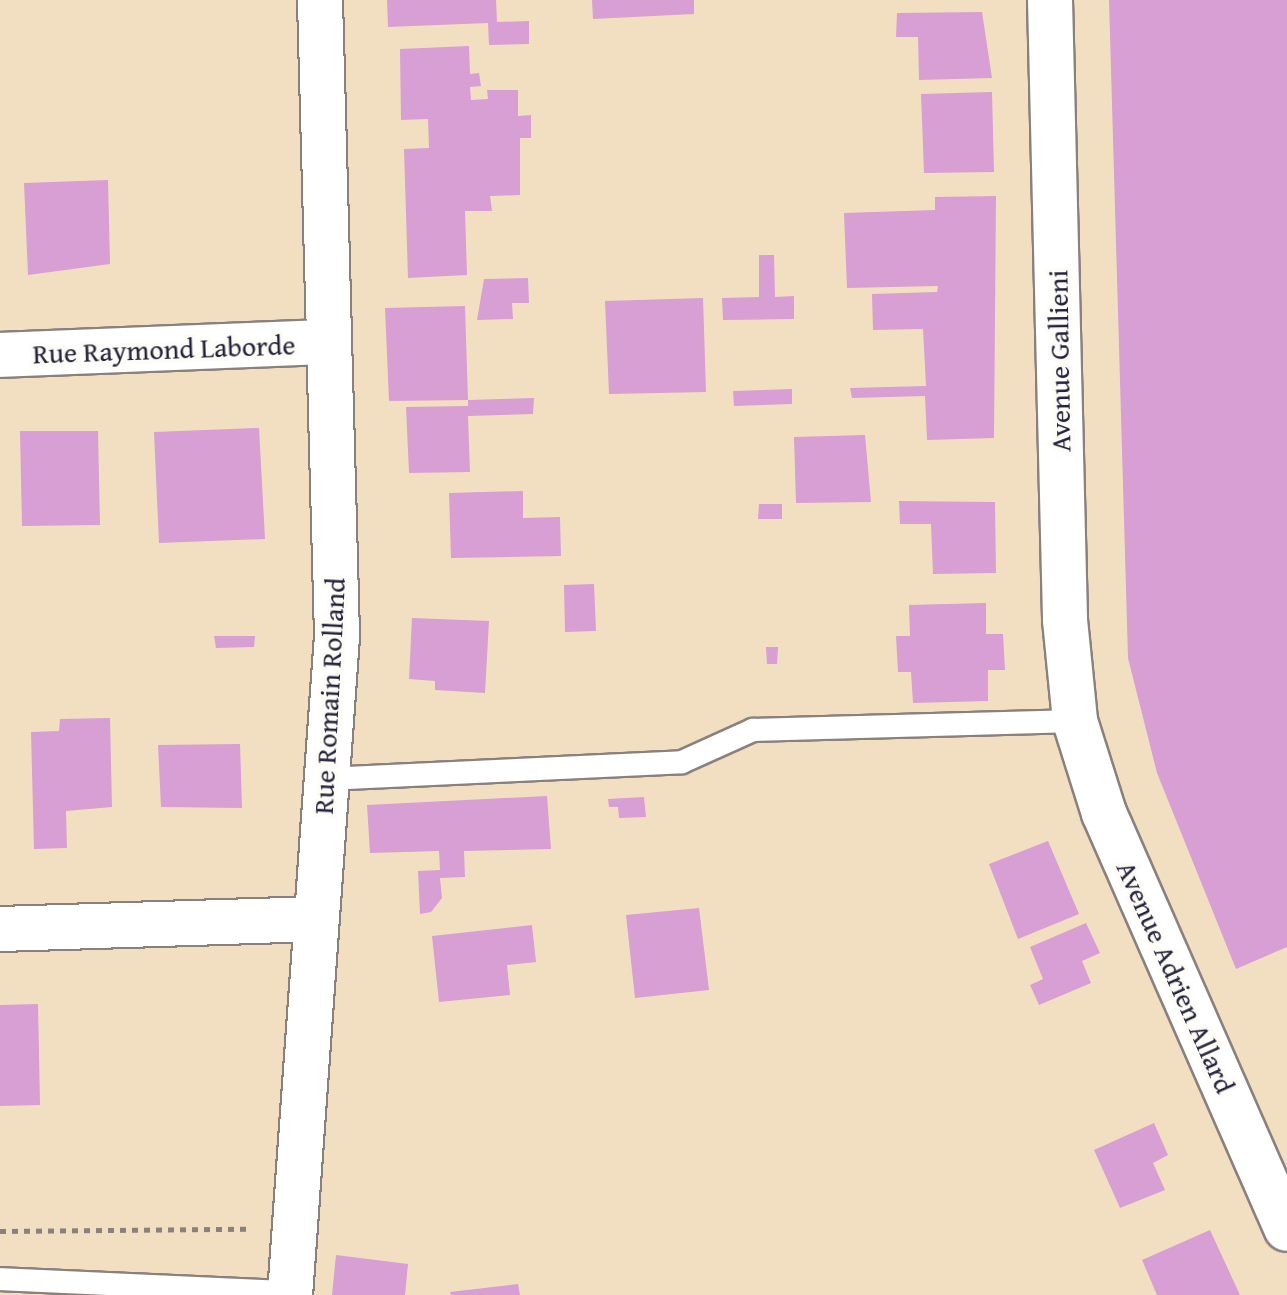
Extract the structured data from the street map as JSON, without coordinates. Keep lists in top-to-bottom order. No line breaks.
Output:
{"streets":{"street":["Rue Raymond Laborde","Avenue Gallieni","Rue Romain Rolland","Avenue Adrien Allard"]},"crossings":[["Rue Raymond Laborde","Rue Romain Rolland"],["Avenue Gallieni","Avenue Adrien Allard"]]}
